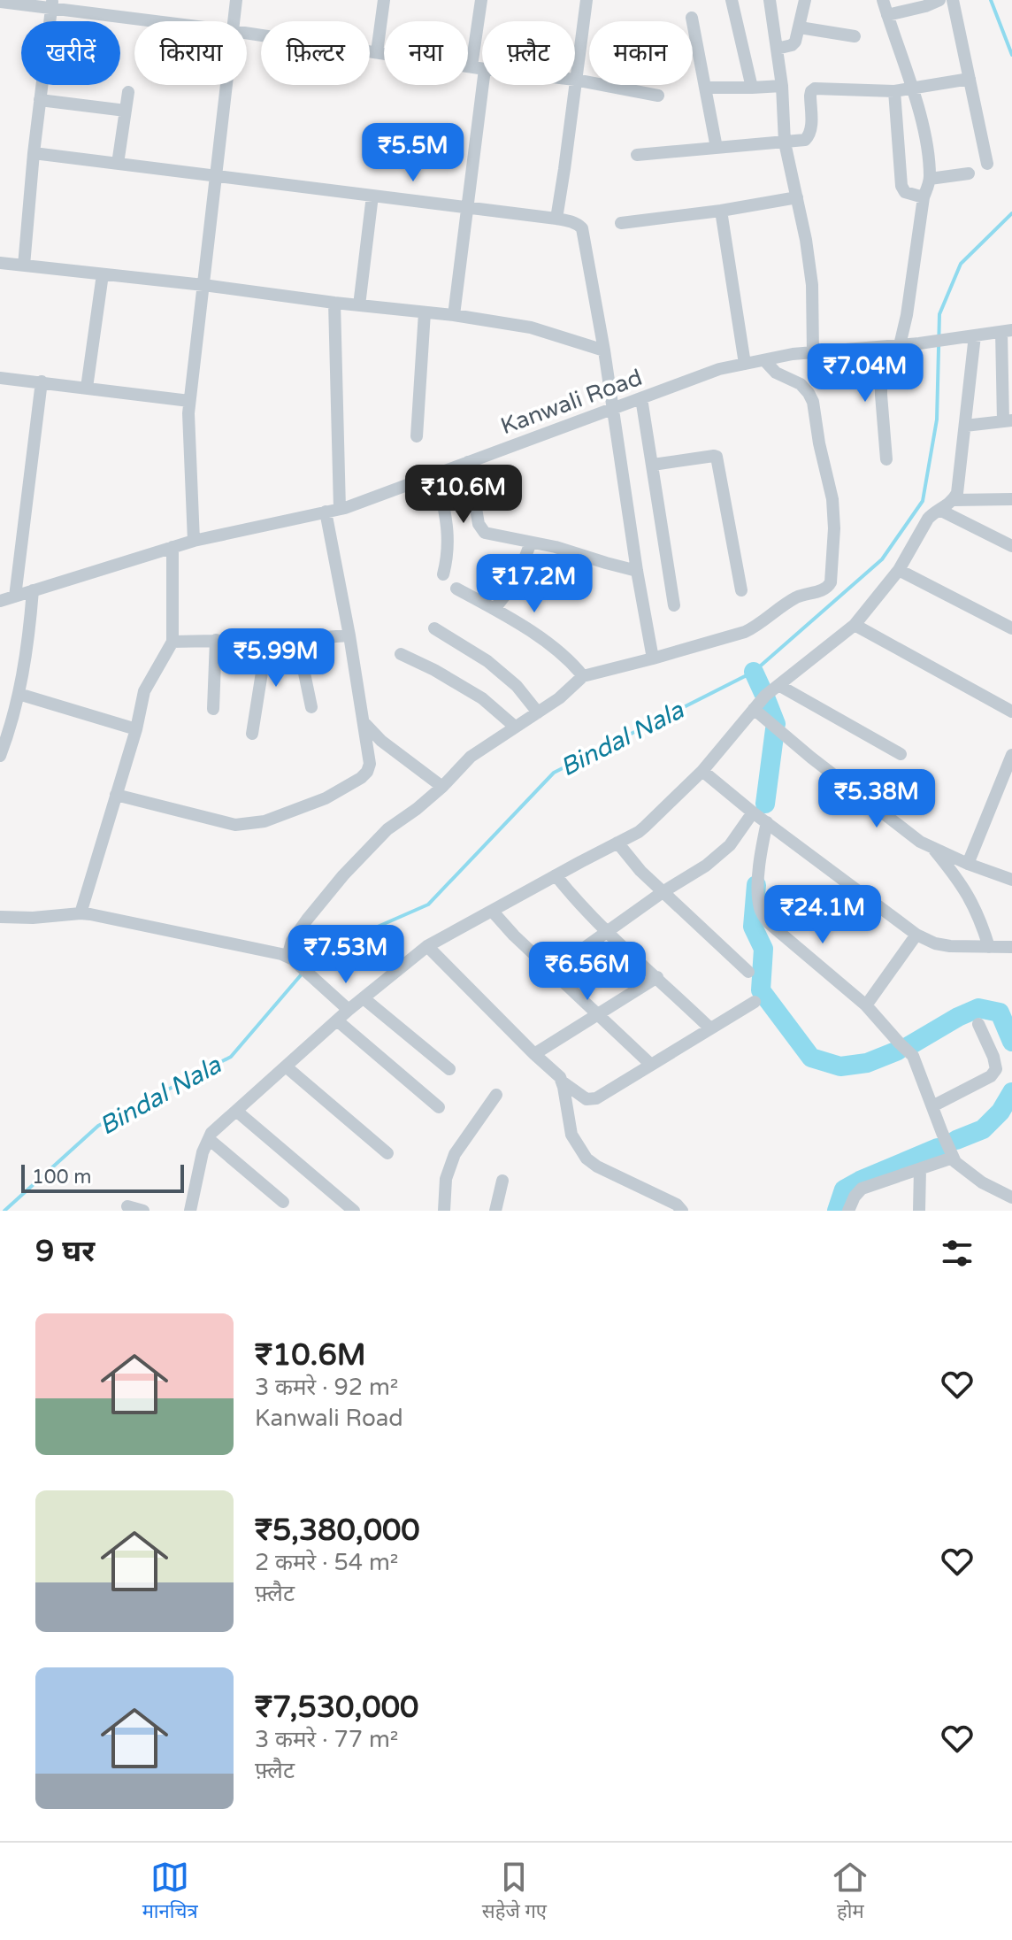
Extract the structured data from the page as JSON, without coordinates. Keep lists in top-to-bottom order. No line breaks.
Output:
{"streets":{"street":["Kanwali Road"]},"water":["Bindal Nala"],"scale_bar":"100 m","page":{"chip":["खरीदें","किराया","फ़िल्टर","नया","फ़्लैट","मकान"],"price":["₹5.5M","₹7.04M","₹10.6M","₹17.2M","₹5.99M","₹5.38M","₹24.1M","₹7.53M","₹6.56M"],"scale":"100 m","heading":"9 घर","list":[{"name":"₹10.6M","note":"3 कमरे · 92 m² · Kanwali Road"},{"name":"₹5,380,000","note":"2 कमरे · 54 m² · फ़्लैट"},{"name":"₹7,530,000","note":"3 कमरे · 77 m² · फ़्लैट"}],"tabs":["मानचित्र","सहेजे गए","होम"]}}
